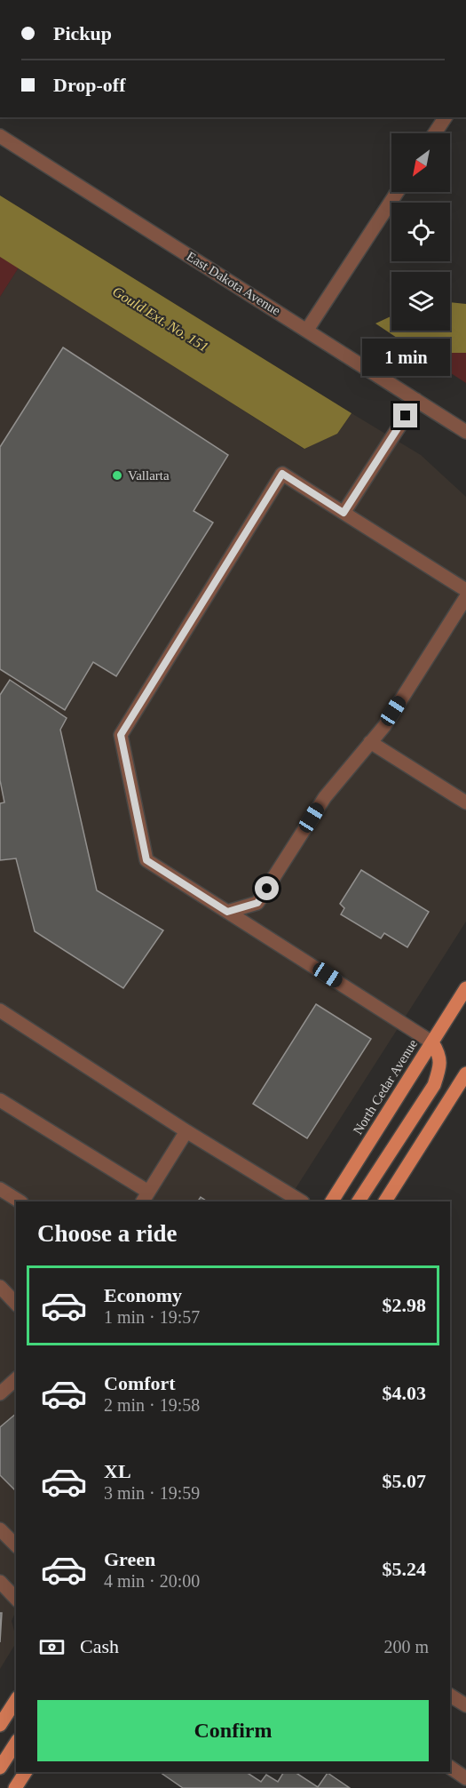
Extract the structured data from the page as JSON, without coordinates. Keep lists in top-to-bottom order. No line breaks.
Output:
{"streets":{"main road":["North Cedar Avenue"],"street":["East Dakota Avenue"]},"water":["Gould Ext. No. 151"],"places":["Vallarta"],"north":"bottom left","page":{"banner":["Pickup","Drop-off"],"bubble":"1 min","heading":"Choose a ride","list":[{"name":"Economy","note":"1 min · 19:57","value":"$2.98"},{"name":"Comfort","note":"2 min · 19:58","value":"$4.03"},{"name":"XL","note":"3 min · 19:59","value":"$5.07"},{"name":"Green","note":"4 min · 20:00","value":"$5.24"}],"pay":["Cash","200 m"],"buttons":"Confirm"}}
